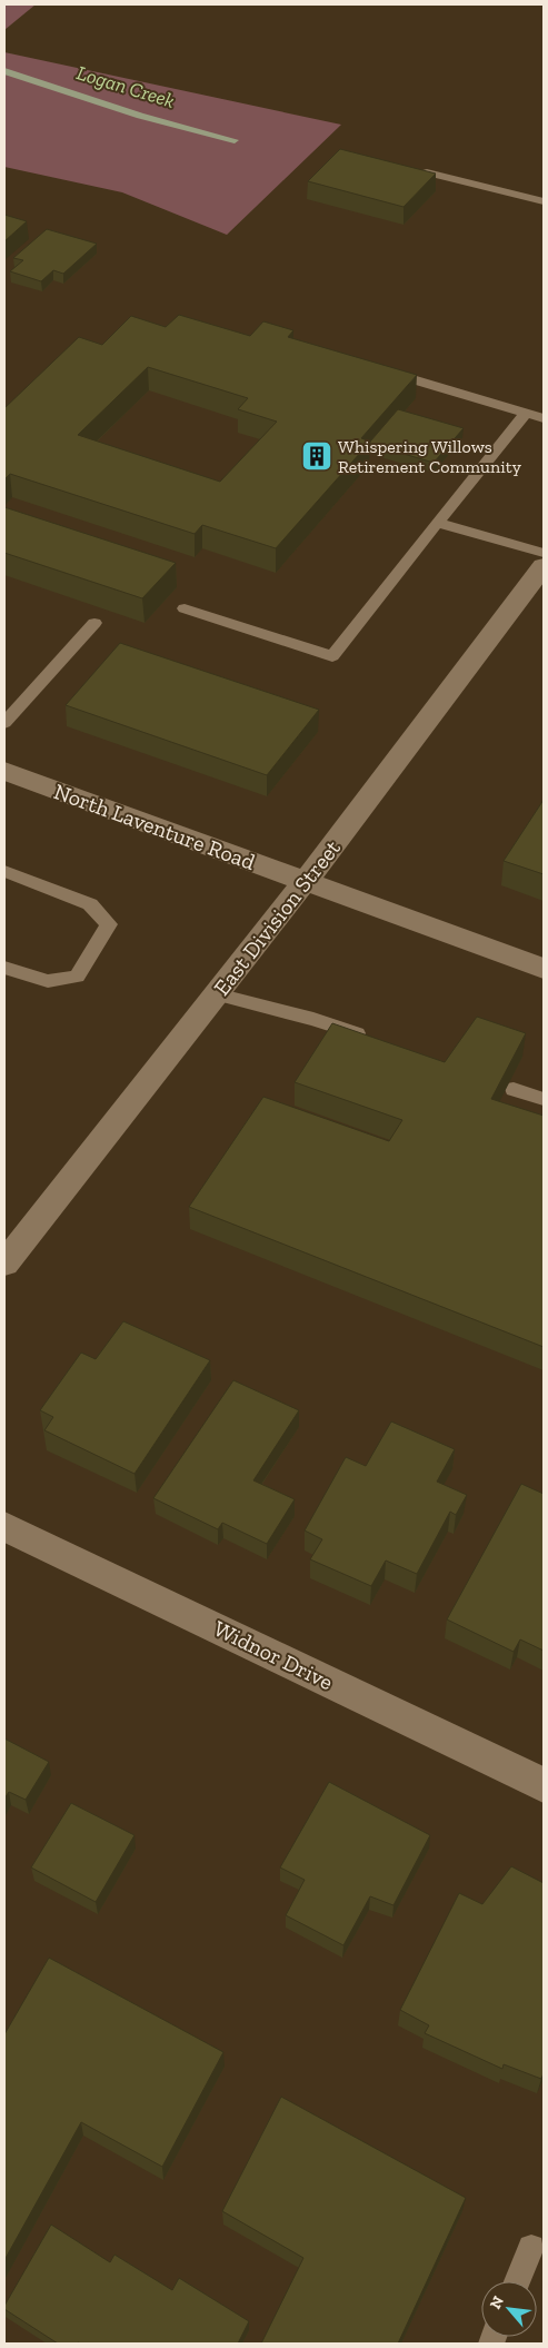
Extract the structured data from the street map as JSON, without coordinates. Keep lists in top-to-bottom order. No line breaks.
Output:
{"streets":{"street":["North Laventure Road","East Division Street","Widnor Drive"]},"crossings":[["North Laventure Road","East Division Street"]],"water":["Logan Creek"],"places":{"building":["Whispering Willows Retirement Community"]},"north":"top left"}
